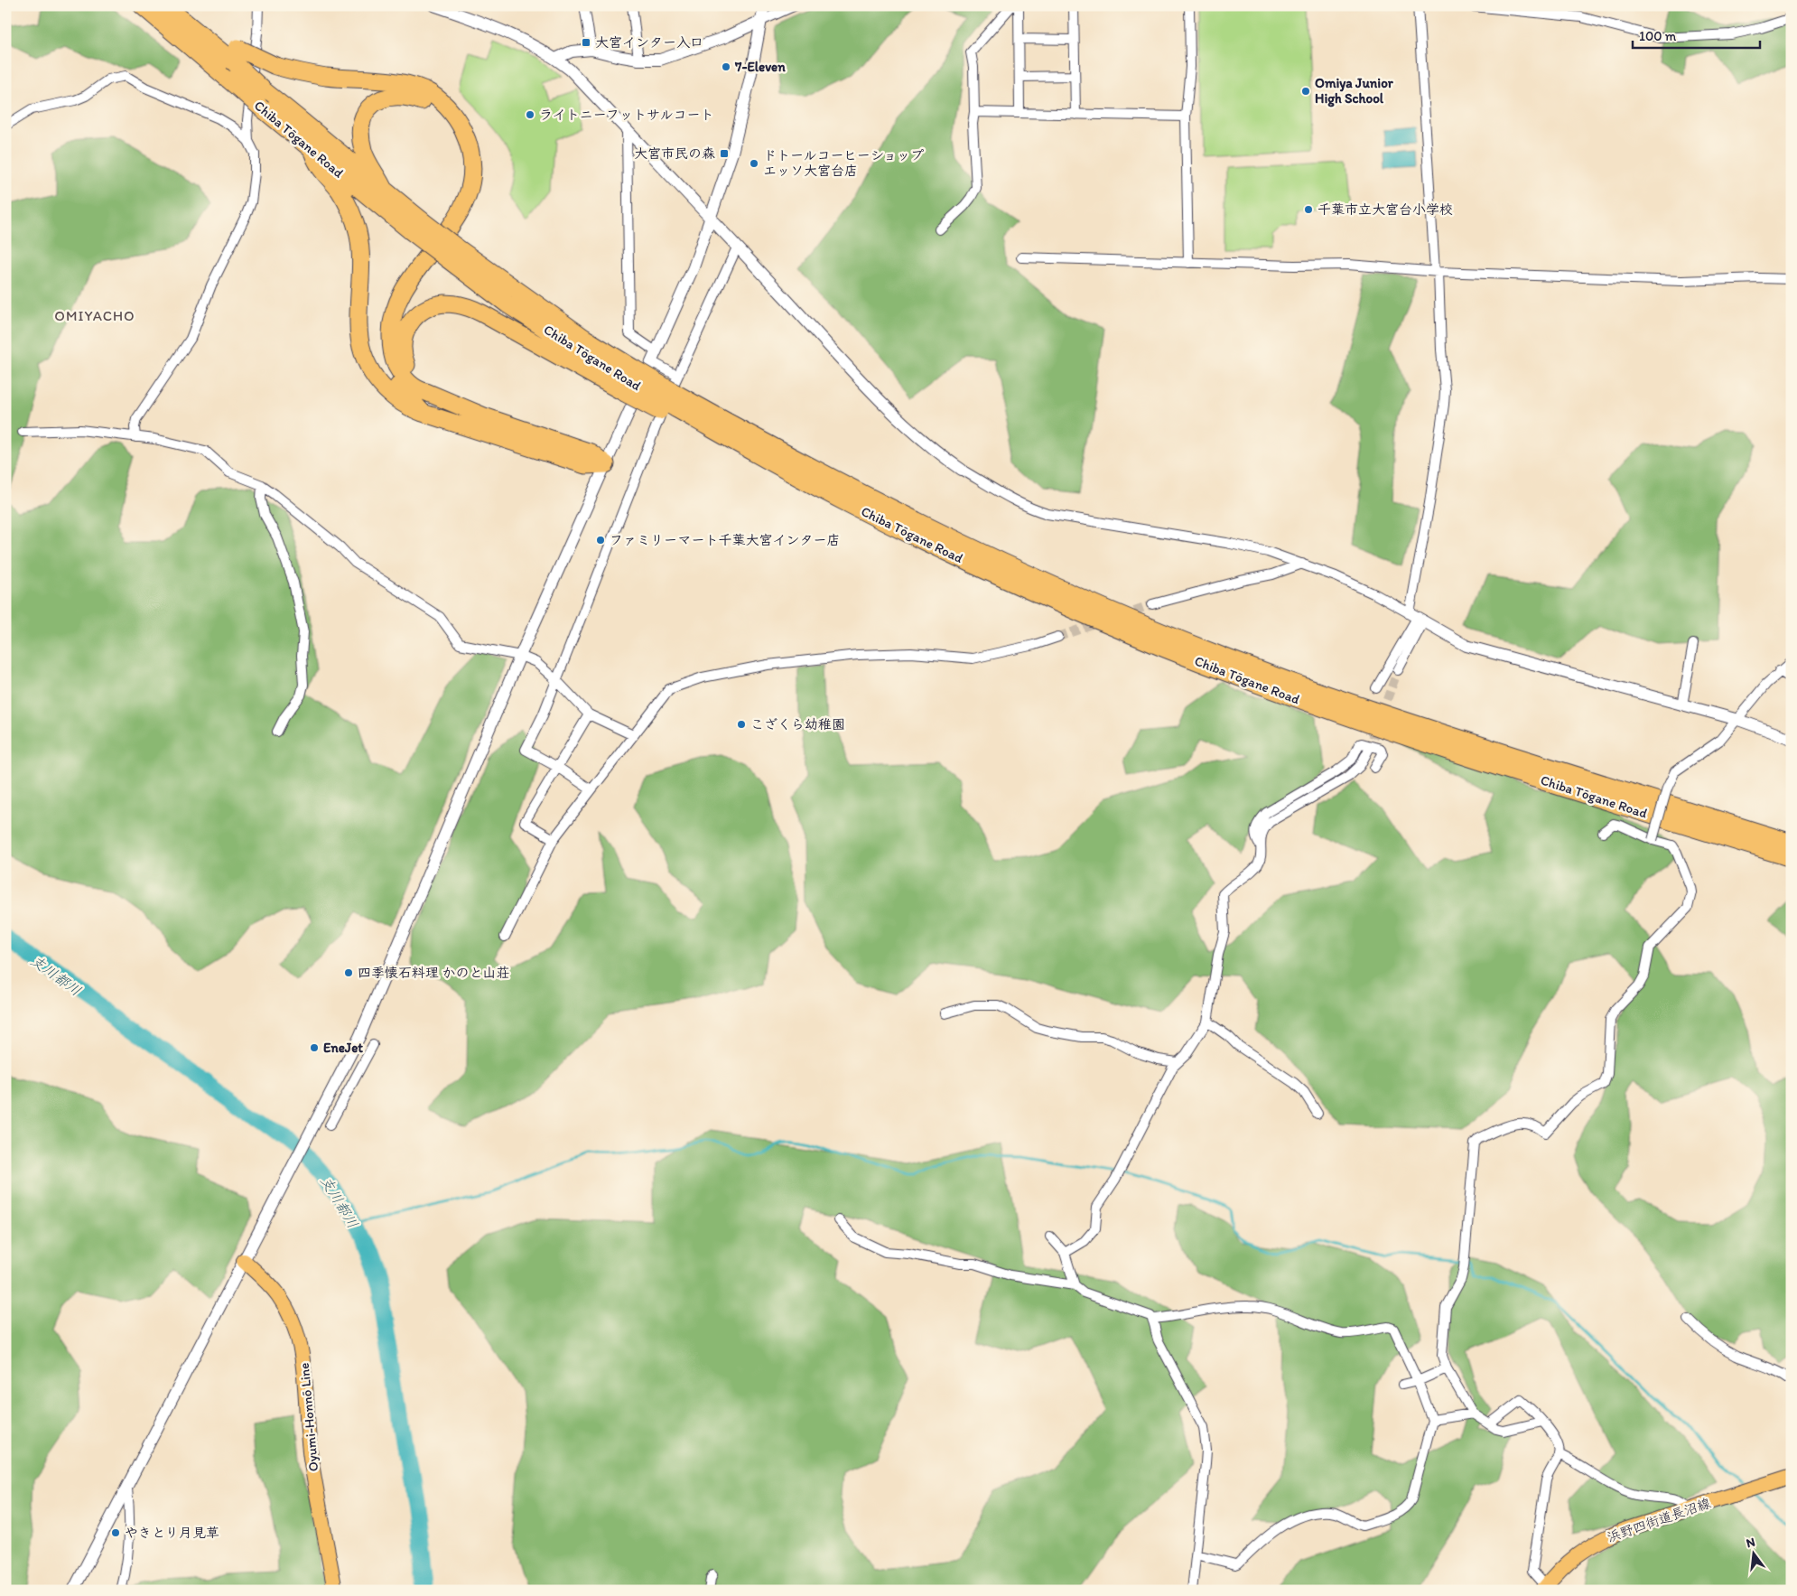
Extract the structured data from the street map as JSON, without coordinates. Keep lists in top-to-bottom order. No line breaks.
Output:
{"streets":{"highway":["Chiba Tōgane Road"],"main road":["Oyumi-Honnō Line","浜野四街道長沼線"]},"districts":["OMIYACHO"],"water":["支川都川"],"places":{"transit":["大宮インター入口","大宮市民の森"],"other":["7-Eleven","Omiya Junior High School","ライトニーフットサルコート","ドトールコーヒーショップ エッソ大宮台店","千葉市立大宮台小学校","ファミリーマート千葉大宮インター店","こざくら幼稚園","四季懐石料理 かのと山荘","EneJet","やきとり月見草"]},"scale_bar":"100 m","north":"top"}
